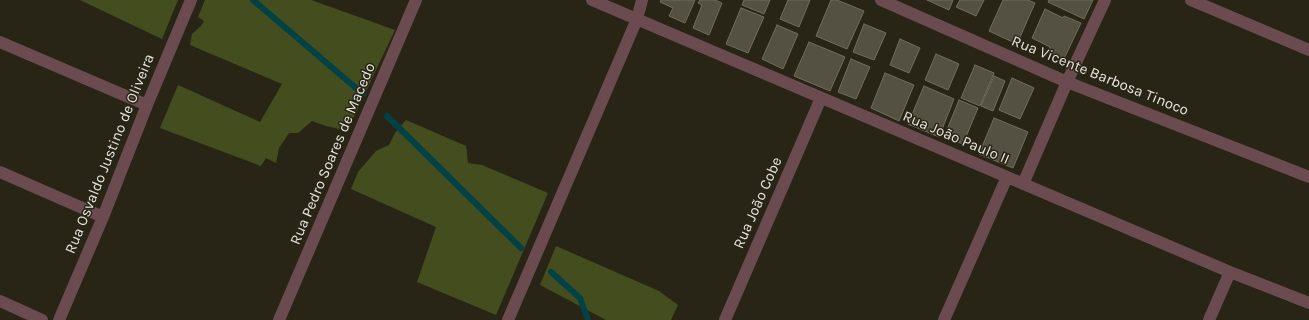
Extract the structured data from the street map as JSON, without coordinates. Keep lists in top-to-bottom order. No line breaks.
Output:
{"streets":{"street":["Rua Vicente Barbosa Tinoco","Rua João Paulo II","Rua Osvaldo Justino de Oliveira","Rua Pedro Soares de Macedo","Rua João Cobe"]},"crossings":[["Rua João Paulo II","Rua João Cobe"]]}
